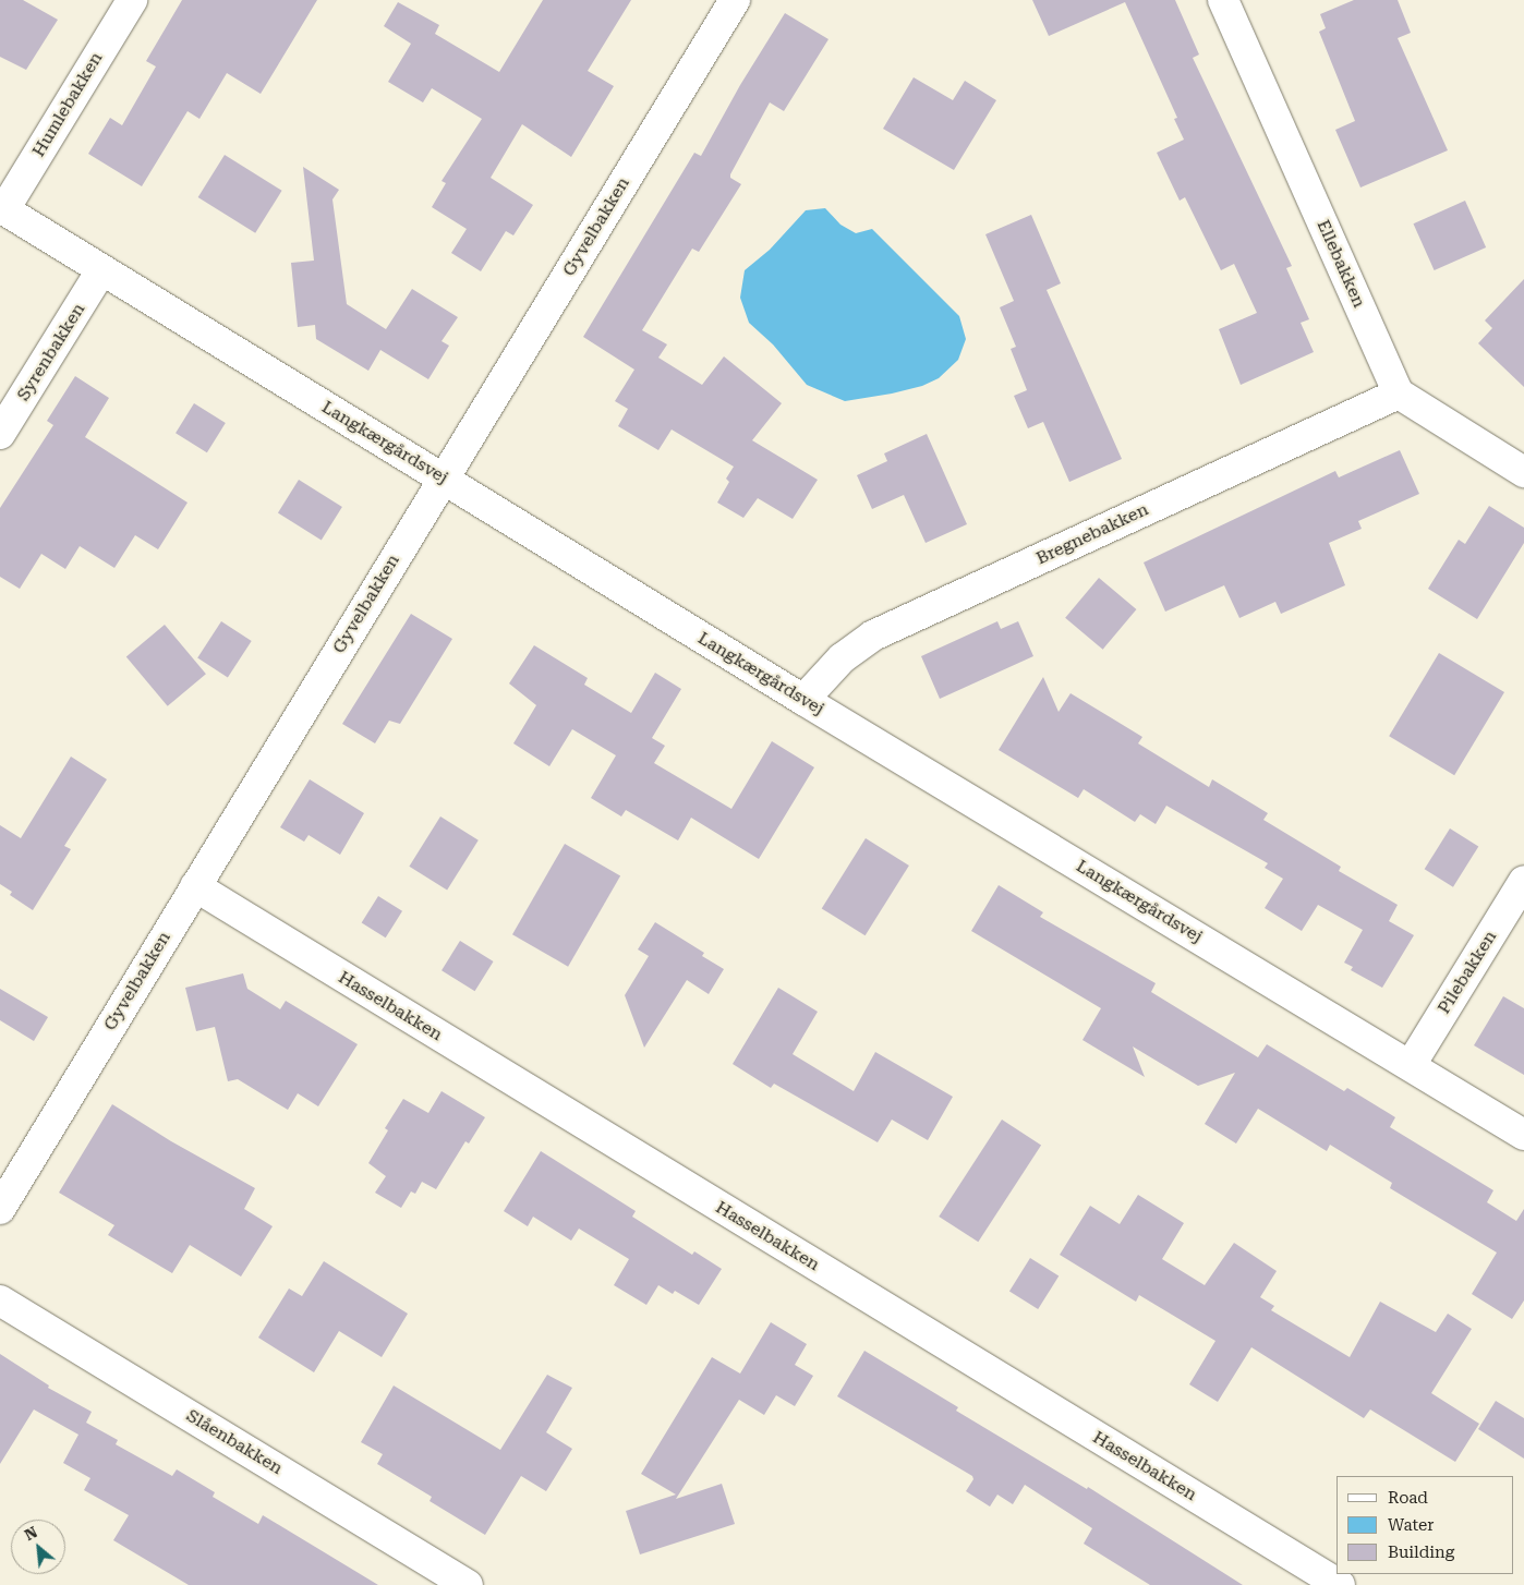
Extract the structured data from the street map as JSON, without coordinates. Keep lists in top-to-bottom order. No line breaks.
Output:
{"streets":{"street":["Humlebakken","Gyvelbakken","Ellebakken","Syrenbakken","Langkærgårdsvej","Bregnebakken","Pilebakken","Hasselbakken","Slåenbakken"]},"crossings":[["Humlebakken","Langkærgårdsvej"],["Gyvelbakken","Langkærgårdsvej"],["Gyvelbakken","Hasselbakken"],["Ellebakken","Bregnebakken"],["Syrenbakken","Langkærgårdsvej"],["Langkærgårdsvej","Bregnebakken"],["Langkærgårdsvej","Pilebakken"]],"legend":["Road","Water","Building"],"north":"top left"}
